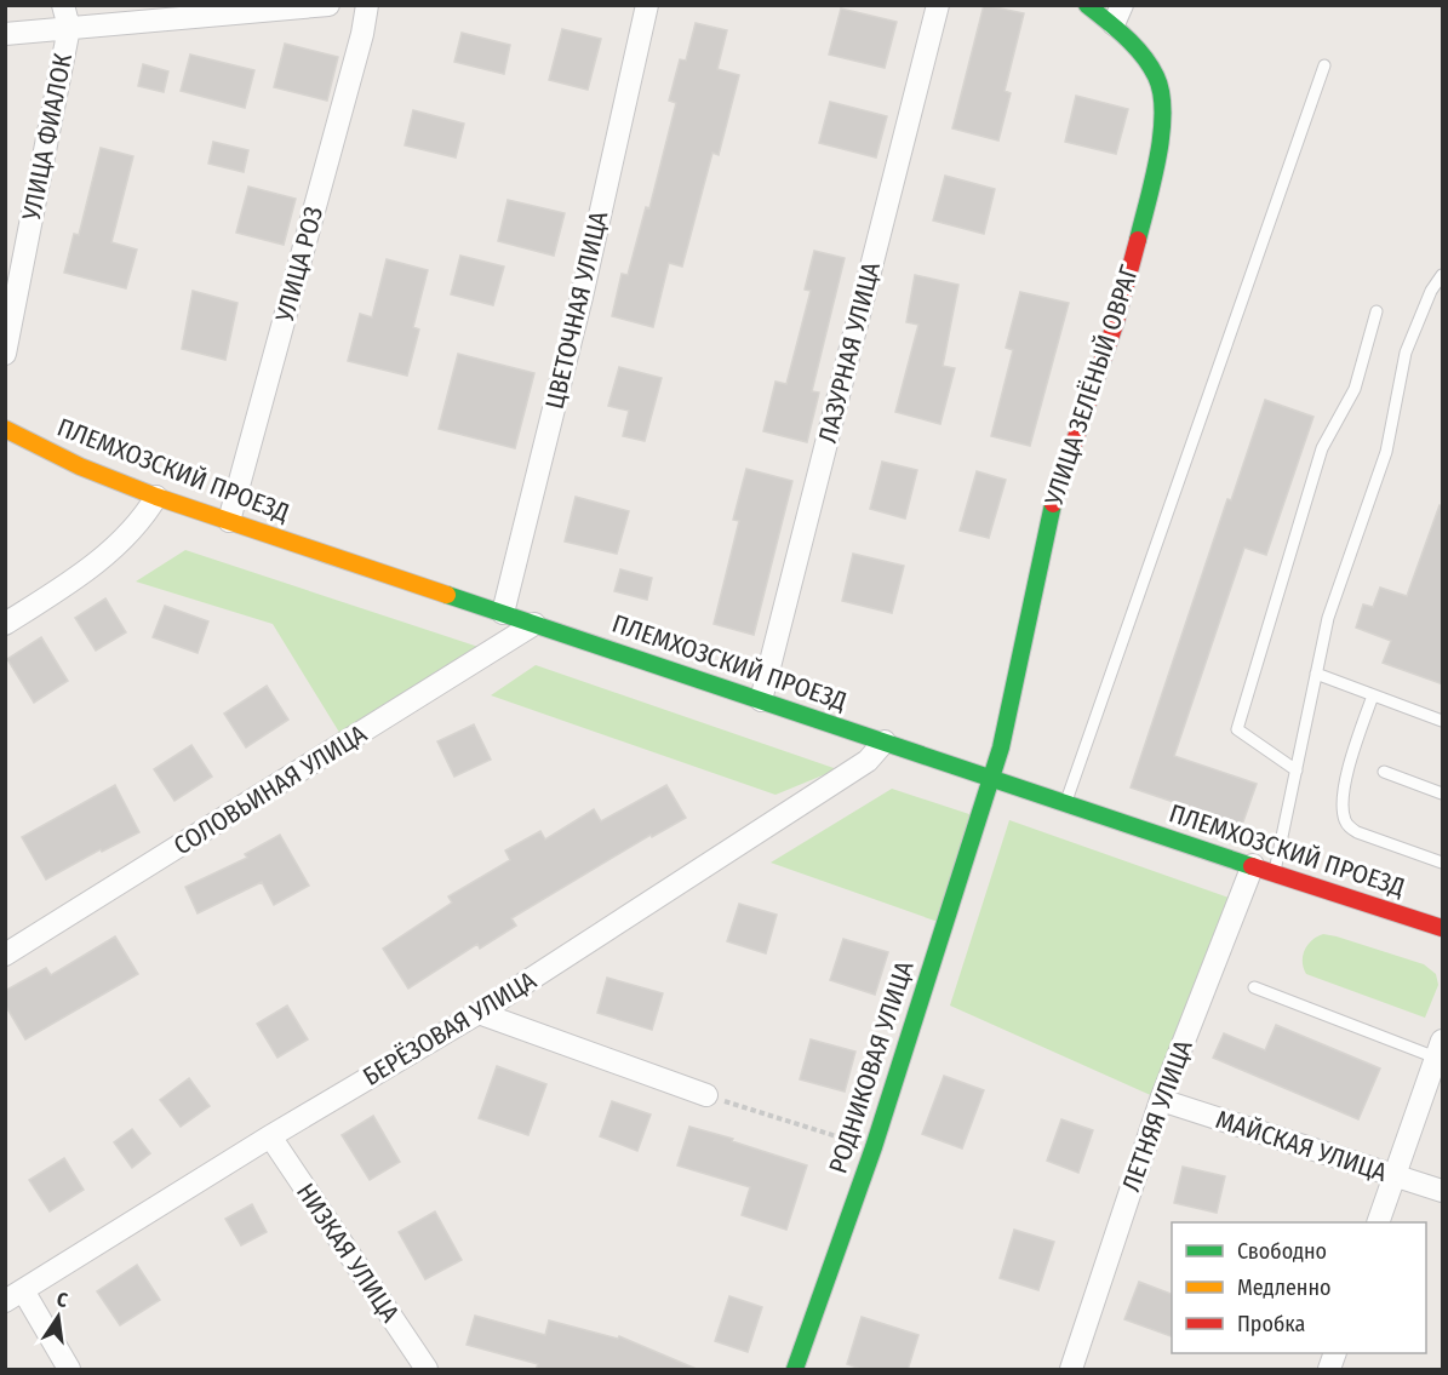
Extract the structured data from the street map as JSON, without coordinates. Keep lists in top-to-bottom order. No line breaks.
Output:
{"streets":{"main road":["УЛИЦА ЗЕЛЁНЫЙ ОВРАГ","ПЛЕМХОЗСКИЙ ПРОЕЗД","РОДНИКОВАЯ УЛИЦА"],"street":["УЛИЦА ФИАЛОК","УЛИЦА РОЗ","ЦВЕТОЧНАЯ УЛИЦА","ЛАЗУРНАЯ УЛИЦА","СОЛОВЬИНАЯ УЛИЦА","БЕРЁЗОВАЯ УЛИЦА","ЛЕТНЯЯ УЛИЦА","МАЙСКАЯ УЛИЦА","НИЗКАЯ УЛИЦА"]},"crossings":[["УЛИЦА РОЗ","ПЛЕМХОЗСКИЙ ПРОЕЗД"],["ЦВЕТОЧНАЯ УЛИЦА","ПЛЕМХОЗСКИЙ ПРОЕЗД"],["ЛАЗУРНАЯ УЛИЦА","ПЛЕМХОЗСКИЙ ПРОЕЗД"],["УЛИЦА ЗЕЛЁНЫЙ ОВРАГ","ПЛЕМХОЗСКИЙ ПРОЕЗД"],["УЛИЦА ЗЕЛЁНЫЙ ОВРАГ","РОДНИКОВАЯ УЛИЦА"],["ПЛЕМХОЗСКИЙ ПРОЕЗД","СОЛОВЬИНАЯ УЛИЦА"],["ПЛЕМХОЗСКИЙ ПРОЕЗД","БЕРЁЗОВАЯ УЛИЦА"],["ПЛЕМХОЗСКИЙ ПРОЕЗД","РОДНИКОВАЯ УЛИЦА"],["ПЛЕМХОЗСКИЙ ПРОЕЗД","ЛЕТНЯЯ УЛИЦА"],["БЕРЁЗОВАЯ УЛИЦА","НИЗКАЯ УЛИЦА"],["ЛЕТНЯЯ УЛИЦА","МАЙСКАЯ УЛИЦА"]],"legend":["Свободно","Медленно","Пробка"],"north":"top"}
